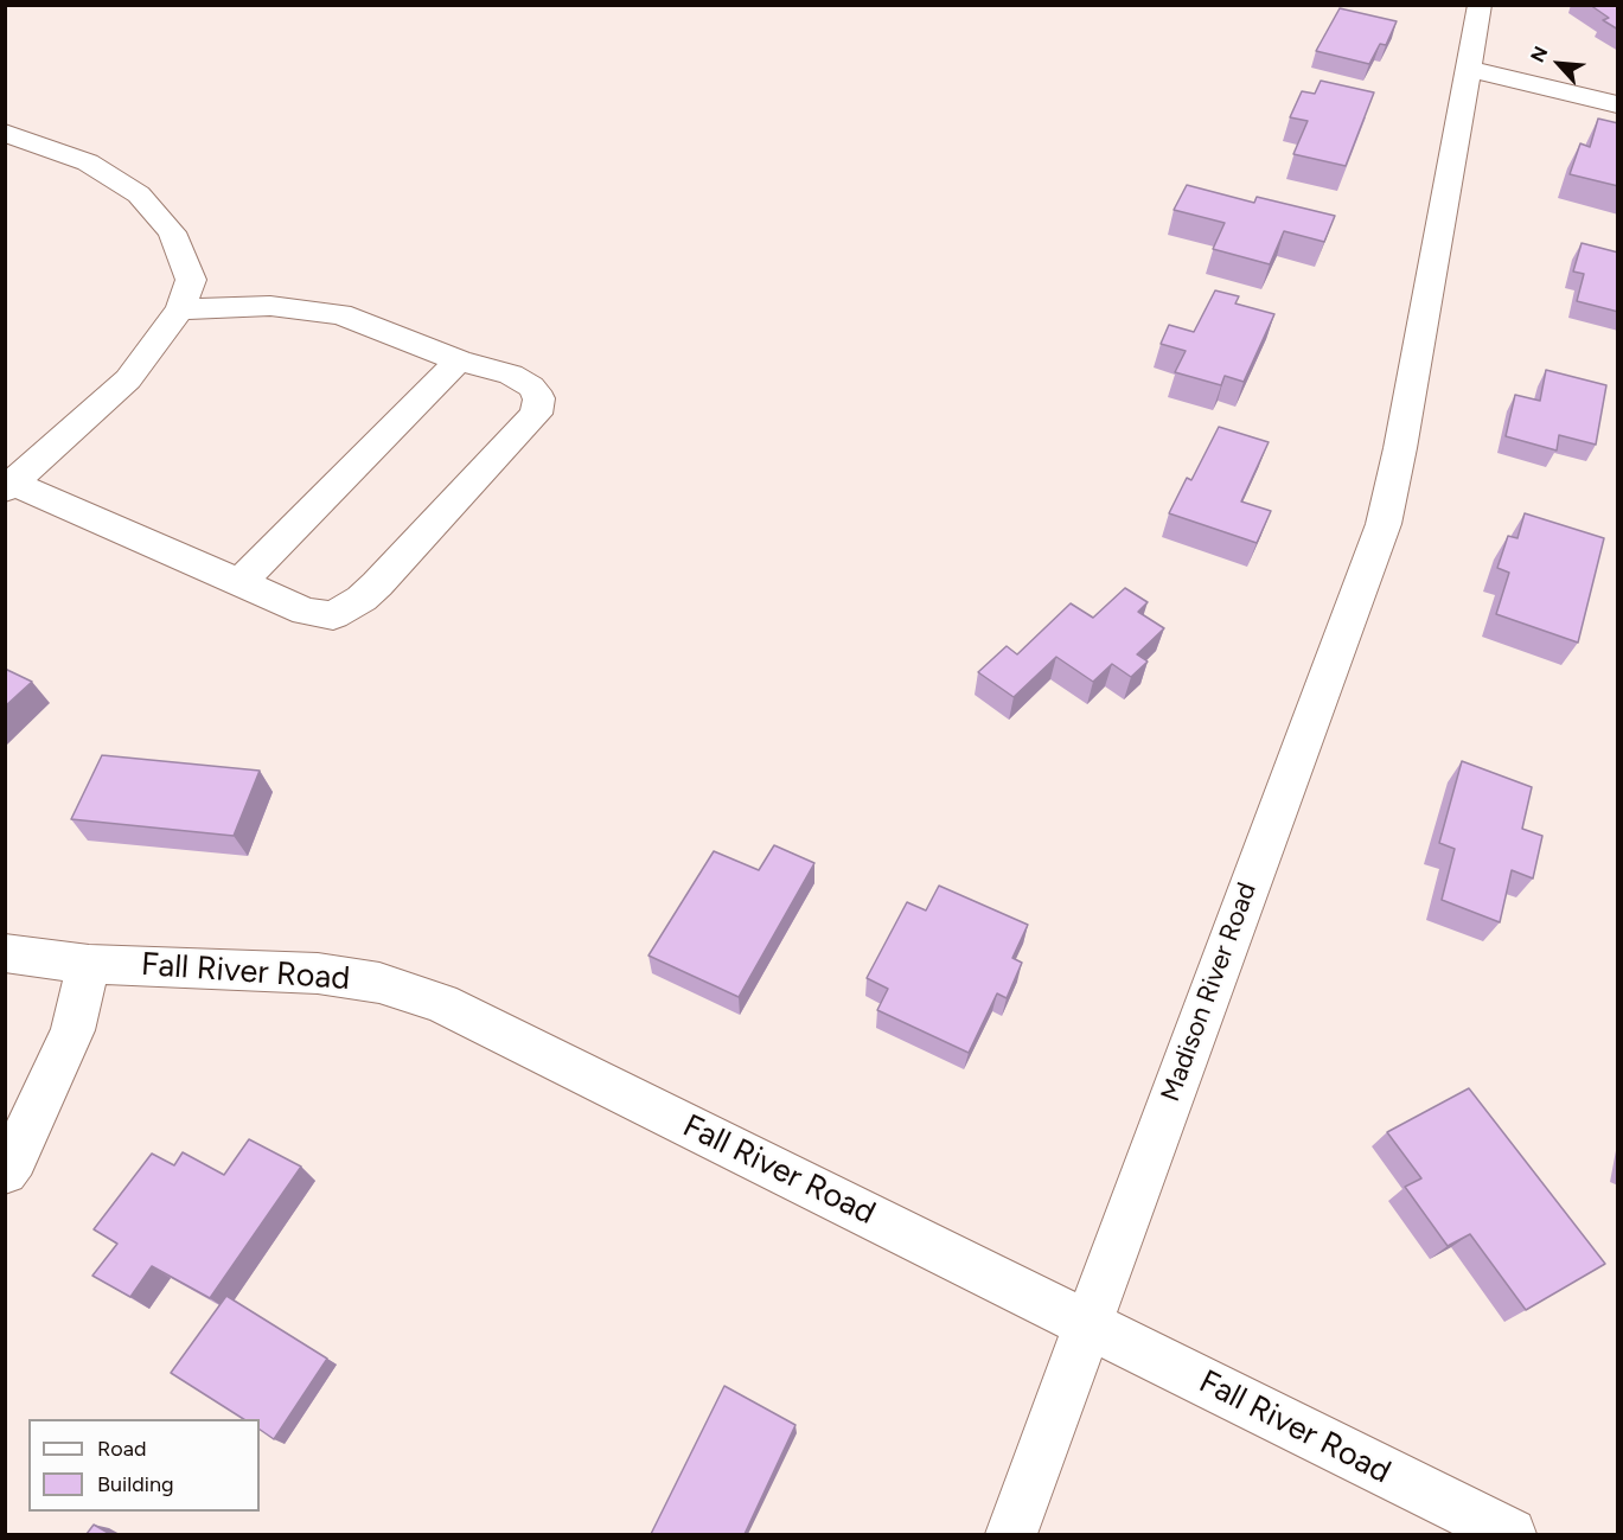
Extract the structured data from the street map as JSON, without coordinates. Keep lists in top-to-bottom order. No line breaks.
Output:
{"streets":{"street":["Fall River Road","Madison River Road"]},"crossings":[["Fall River Road","Madison River Road"]],"legend":["Road","Building"],"north":"top left"}
